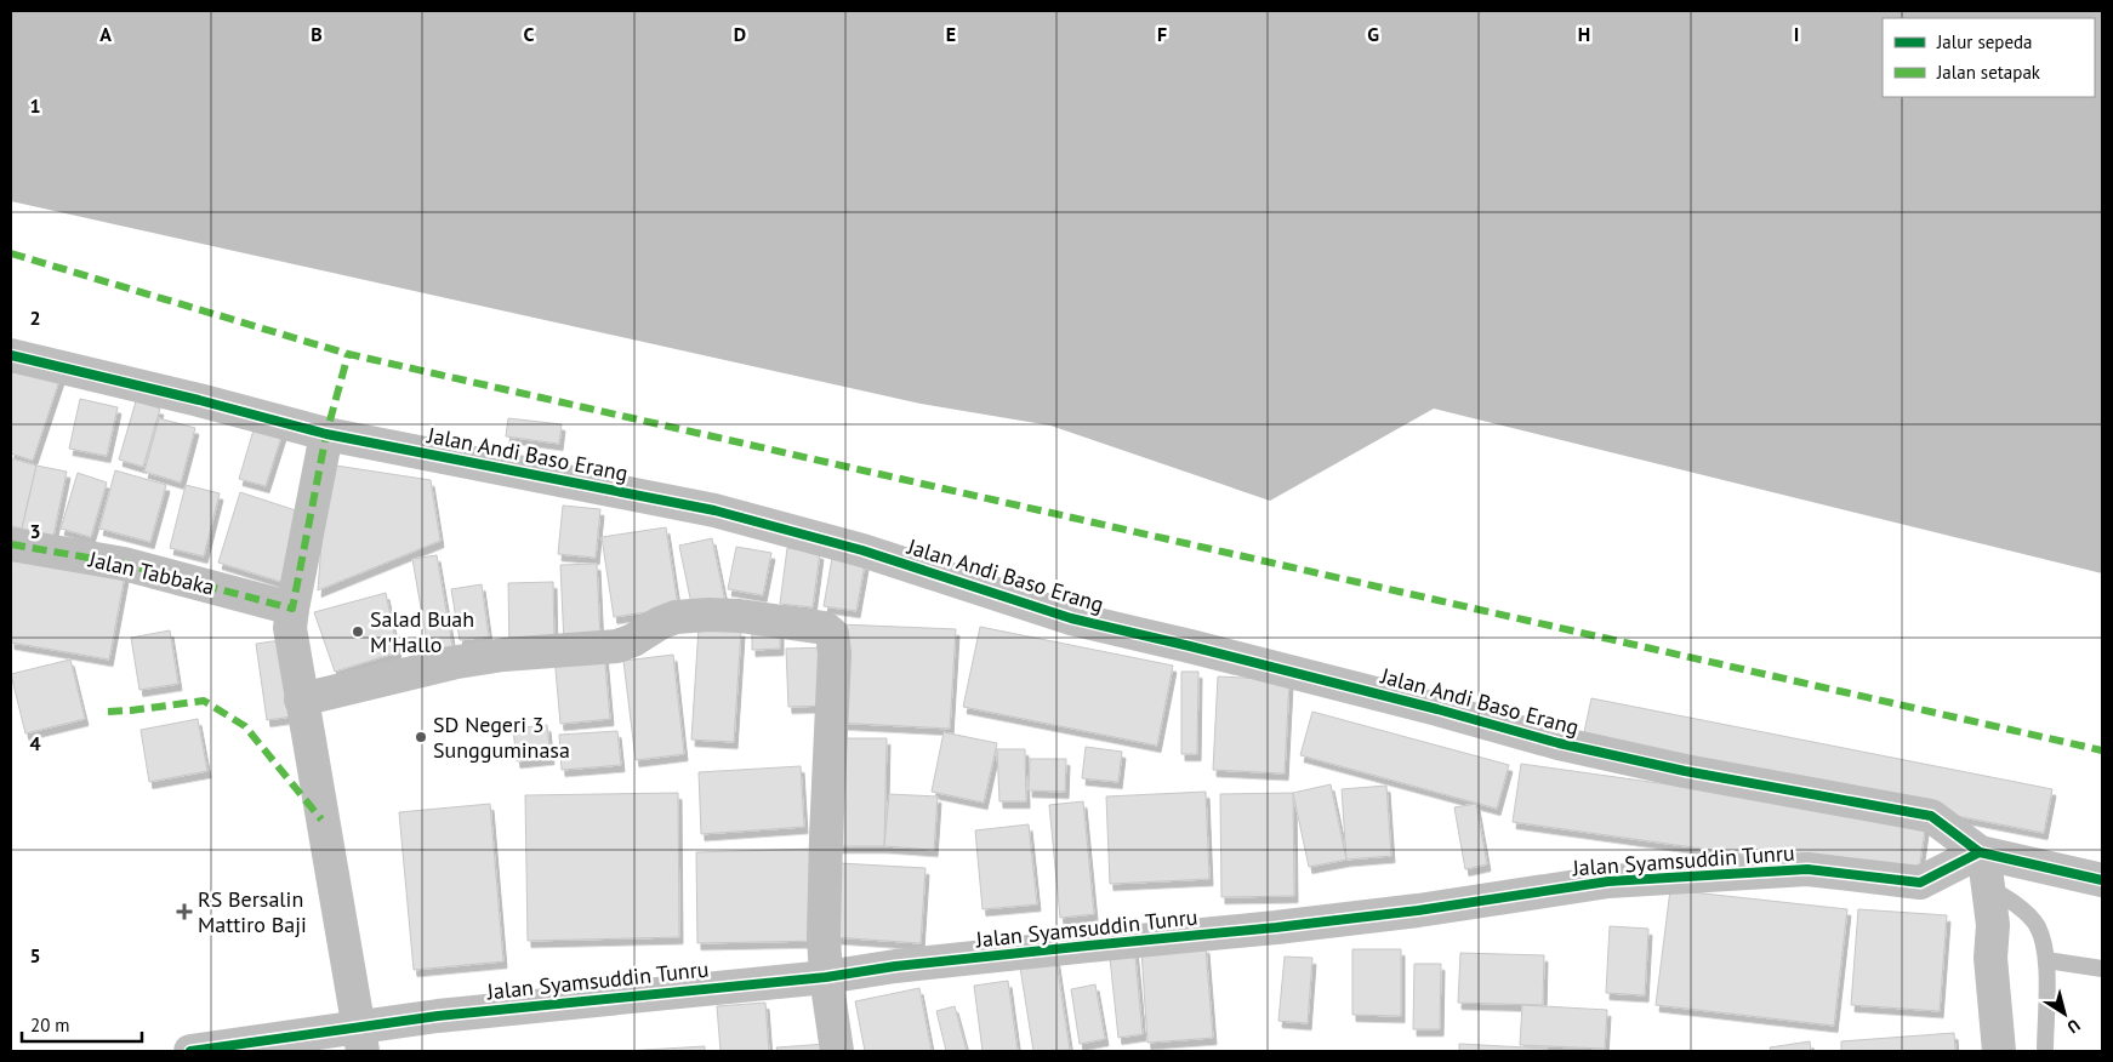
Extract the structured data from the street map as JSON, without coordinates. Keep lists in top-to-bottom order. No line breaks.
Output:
{"streets":{"street":["Jalan Andi Baso Erang","Jalan Tabbaka","Jalan Syamsuddin Tunru"]},"crossings":[["Jalan Andi Baso Erang","Jalan Syamsuddin Tunru"]],"places":{"other":["Salad Buah M'Hallo","SD Negeri 3 Sungguminasa"],"health":["RS Bersalin Mattiro Baji"]},"legend":["Jalur sepeda","Jalan setapak"],"scale_bar":"20 m","north":"bottom right","grid":{"columns":["A","B","C","D","E","F","G","H","I"],"rows":["1","2","3","4","5"]}}
